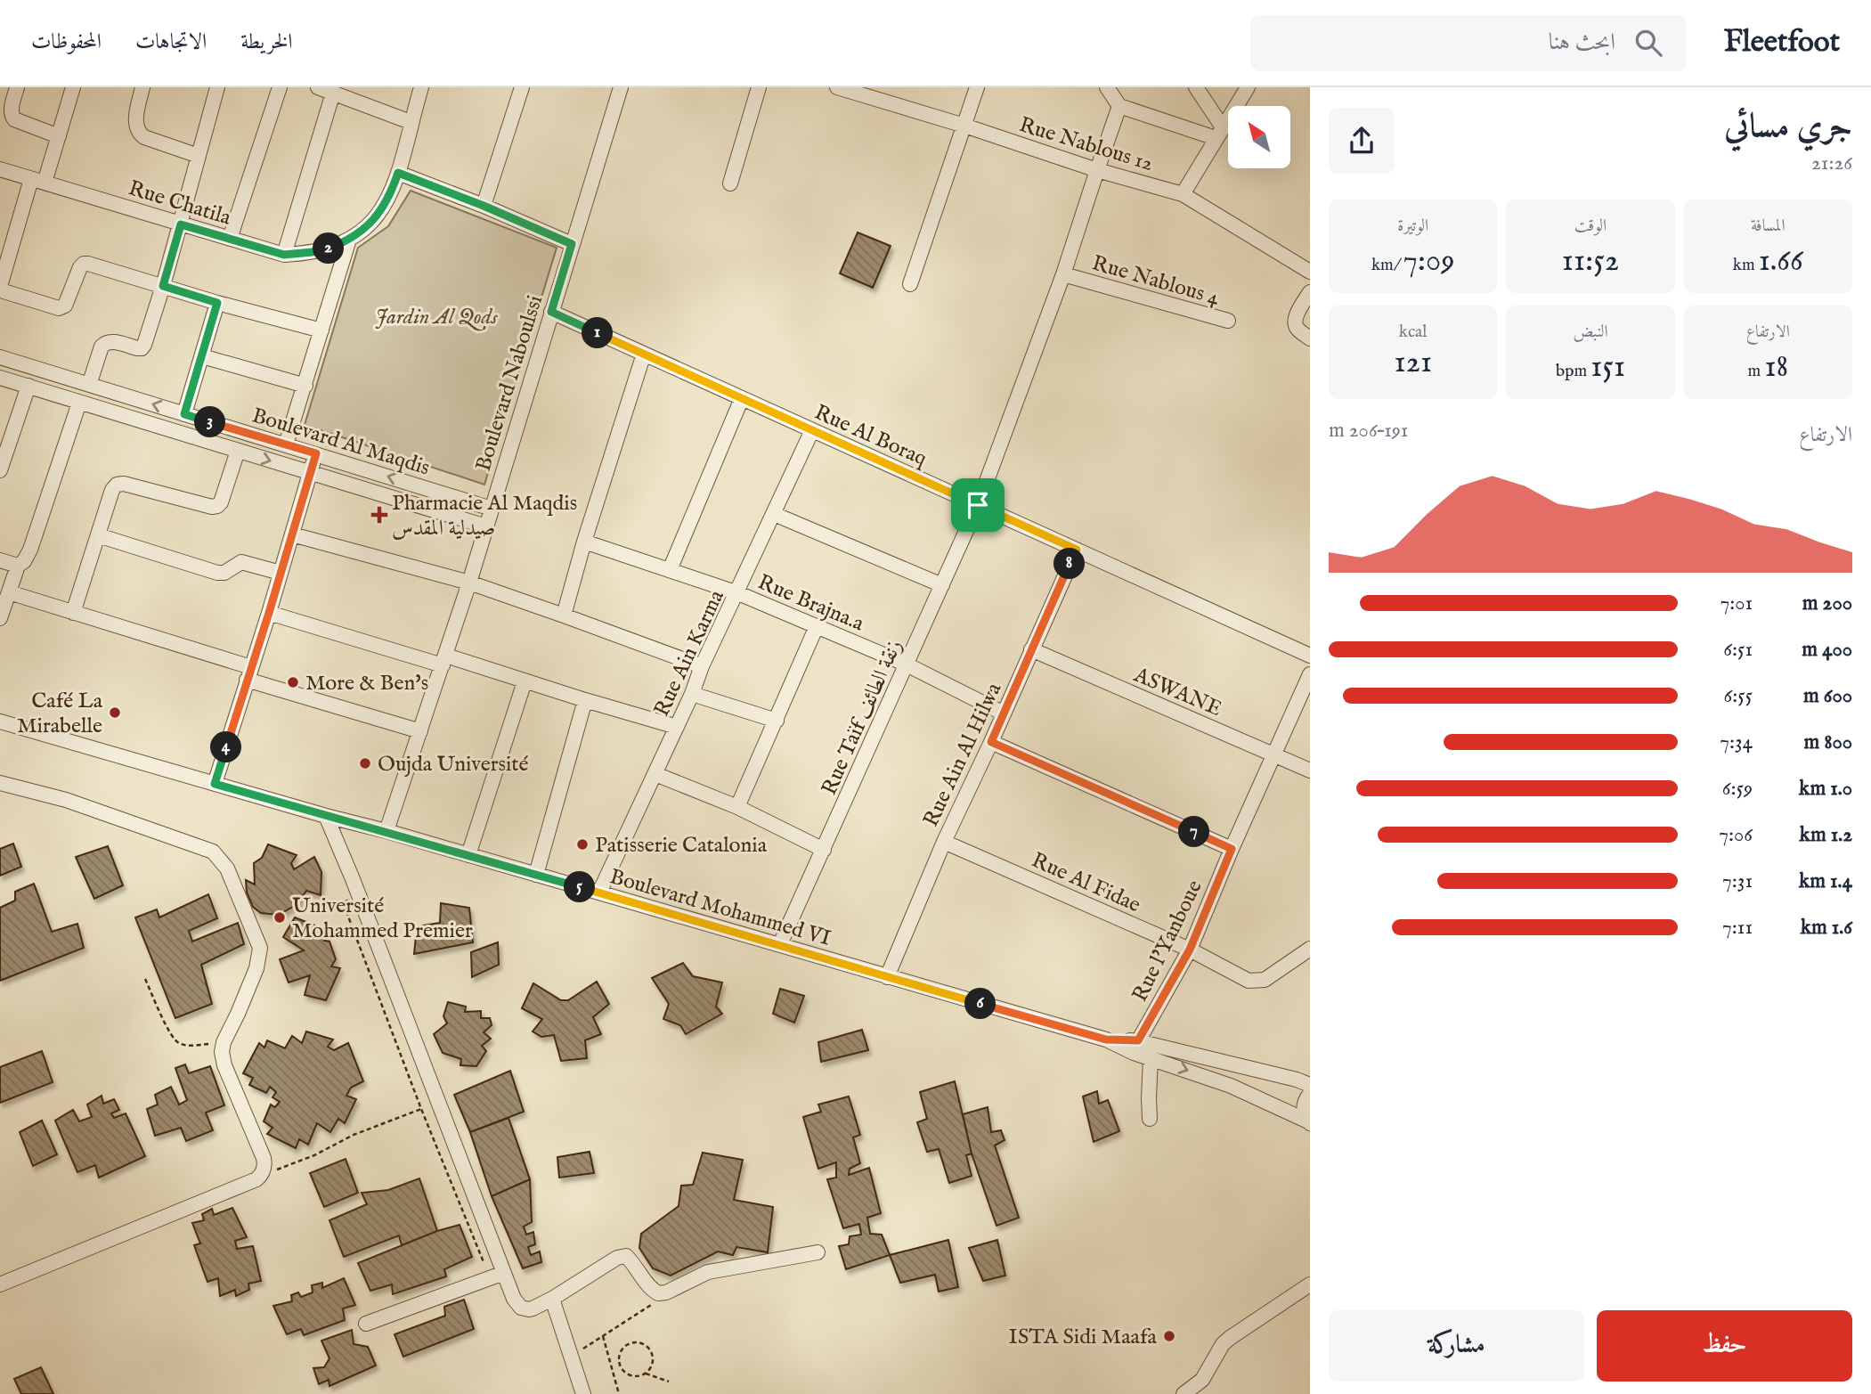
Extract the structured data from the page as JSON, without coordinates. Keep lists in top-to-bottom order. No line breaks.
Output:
{"streets":{"street":["Rue Nablous 12","Rue Chatila","Rue Nablous 4","Boulevard Naboulssi","Rue Al Boraq","Boulevard Al Maqdis","Rue Brajna.a","Rue Ain Karma","ASWANE","Rue Taïf زنقة الطائف","Rue Ain Al Hilwa","Rue Al Fidae","Boulevard Mohammed VI","Rue l’Yanboue"]},"crossings":[["Rue Nablous 12","Rue Nablous 4"],["Rue Nablous 4","Rue Taïf زنقة الطائف"],["Boulevard Naboulssi","Rue Al Boraq"],["Boulevard Naboulssi","Boulevard Al Maqdis"],["Boulevard Naboulssi","Boulevard Mohammed VI"],["Rue Al Boraq","Rue Ain Karma"],["Rue Al Boraq","Rue Taïf زنقة الطائف"],["Rue Al Boraq","Rue Ain Al Hilwa"],["Rue Brajna.a","Rue Ain Karma"],["Rue Brajna.a","Rue Taïf زنقة الطائف"],["Rue Brajna.a","Rue Ain Al Hilwa"],["Rue Ain Karma","Boulevard Mohammed VI"],["ASWANE","Rue Ain Al Hilwa"],["ASWANE","Rue l’Yanboue"],["Rue Taïf زنقة الطائف","Boulevard Mohammed VI"],["Rue Ain Al Hilwa","Rue Al Fidae"],["Rue Ain Al Hilwa","Boulevard Mohammed VI"],["Rue Al Fidae","Rue l’Yanboue"],["Boulevard Mohammed VI","Rue l’Yanboue"]],"parks":["Jardin Al Qods"],"places":{"health":["Pharmacie Al Maqdis صيدلية المقدس"],"other":["More & Ben's","Café La Mirabelle","Oujda Université","Patisserie Catalonia","Université Mohammed Premier","ISTA Sidi Maafa"]},"north":"top left","page":{"header":"Fleetfoot","search":"ابحث هنا","nav":["الخريطة","الاتجاهات","المحفوظات"],"heading":["جري مسائي","21:26"],"stats":[["المسافة","1.66 km"],["الوقت","11:52"],["الوتيرة","7:09 /km"],["الارتفاع","18 m"],["النبض","151 bpm"],["kcal","121"]],"pins":["2","1","3","8","4","7","5","6"],"chart":["الارتفاع","191–206 m"],"list":[{"name":"200 m","note":"7:01"},{"name":"400 m","note":"6:51"},{"name":"600 m","note":"6:55"},{"name":"800 m","note":"7:34"},{"name":"1.0 km","note":"6:59"},{"name":"1.2 km","note":"7:06"},{"name":"1.4 km","note":"7:31"},{"name":"1.6 km","note":"7:11"}],"buttons":["حفظ","مشاركة"]}}
